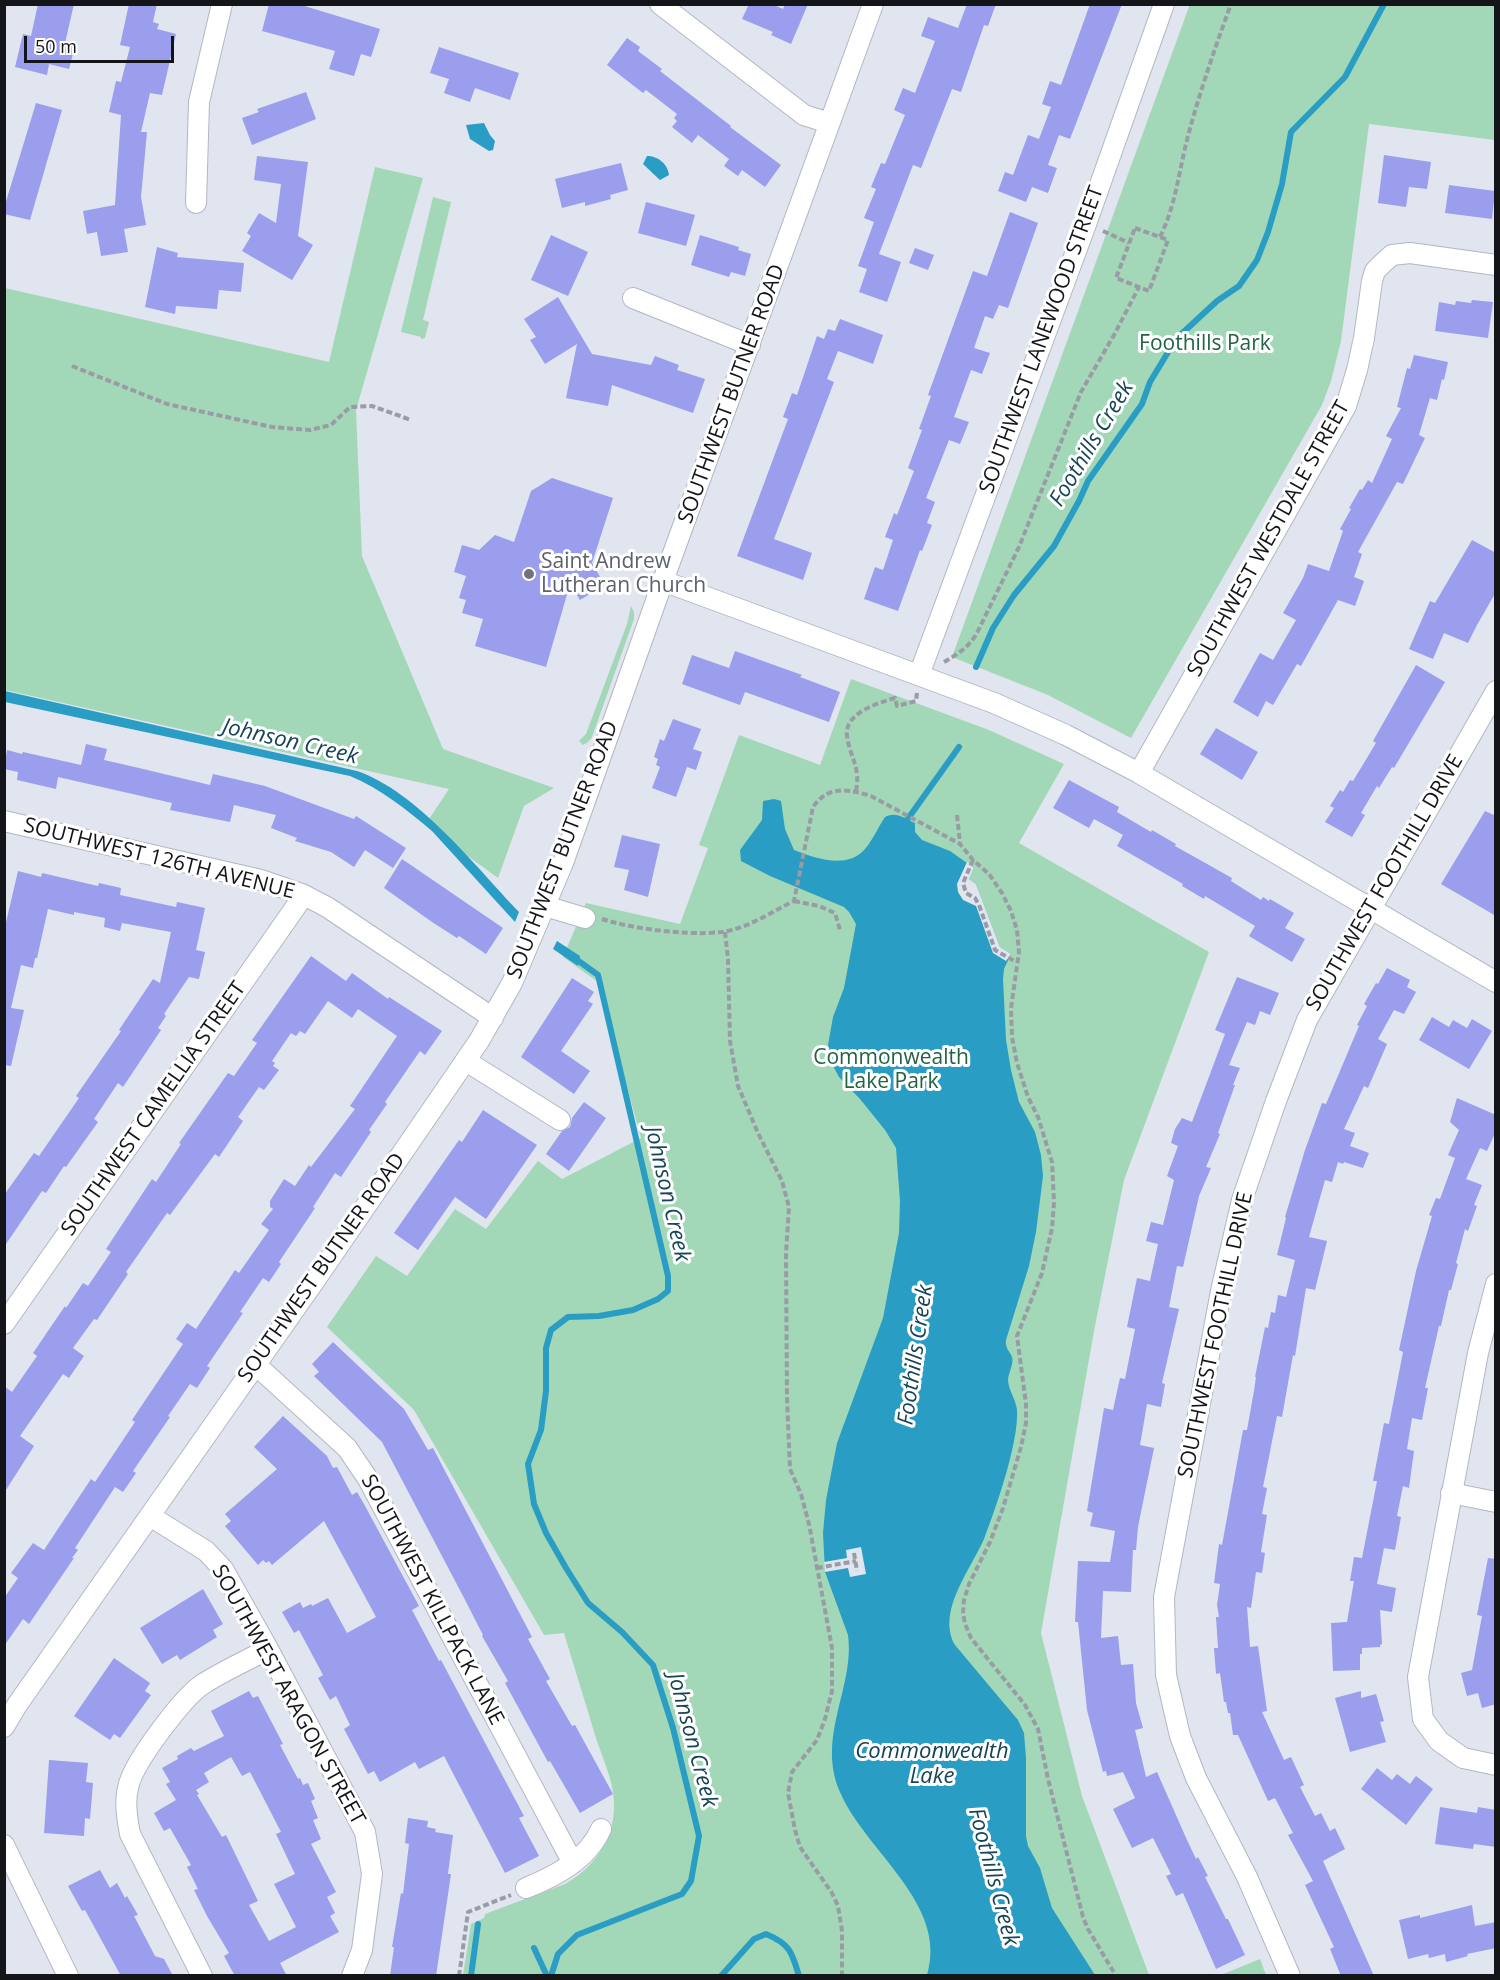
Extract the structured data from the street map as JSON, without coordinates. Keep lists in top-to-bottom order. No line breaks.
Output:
{"streets":{"street":["SOUTHWEST LANEWOOD STREET","SOUTHWEST BUTNER ROAD","SOUTHWEST WESTDALE STREET","SOUTHWEST 126TH AVENUE","SOUTHWEST FOOTHILL DRIVE","SOUTHWEST CAMELLIA STREET","SOUTHWEST KILLPACK LANE","SOUTHWEST ARAGON STREET"]},"crossings":[["SOUTHWEST BUTNER ROAD","SOUTHWEST 126TH AVENUE"],["SOUTHWEST BUTNER ROAD","SOUTHWEST KILLPACK LANE"],["SOUTHWEST BUTNER ROAD","SOUTHWEST ARAGON STREET"],["SOUTHWEST 126TH AVENUE","SOUTHWEST CAMELLIA STREET"]],"water":["Foothills Creek","Johnson Creek","Commonwealth Lake"],"parks":["Foothills Park","Commonwealth Lake Park"],"places":["Saint Andrew Lutheran Church"],"scale_bar":"50 m"}
